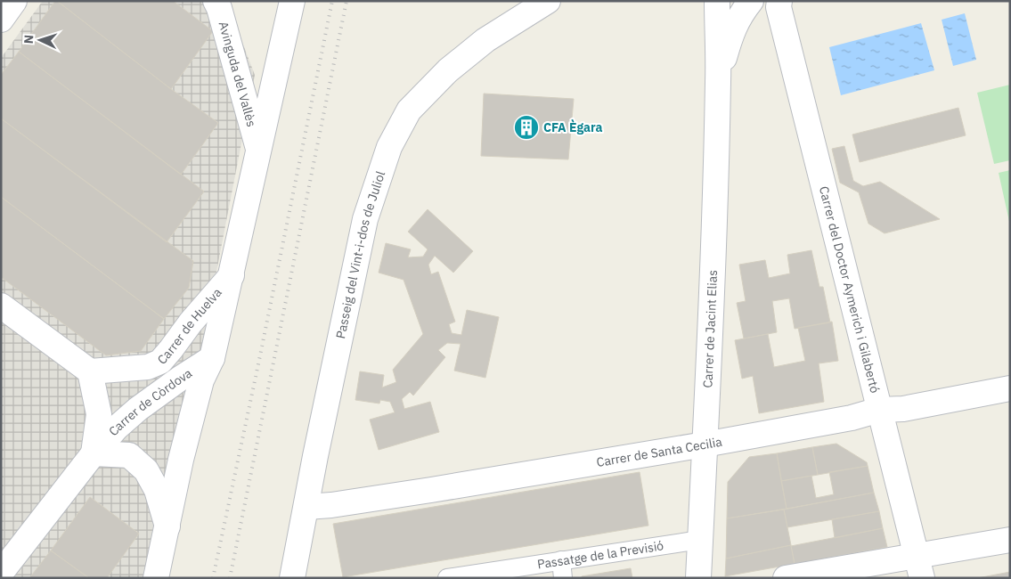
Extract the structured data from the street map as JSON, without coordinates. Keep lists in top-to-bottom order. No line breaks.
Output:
{"streets":{"street":["Avinguda del Vallès","Passeig del Vint-i-dos de Juliol","Carrer del Doctor Aymerich i Gilabertó","Carrer de Huelva","Carrer de Jacint Elias","Carrer de Còrdova","Carrer de Santa Cecilia","Passatge de la Previsió"]},"crossings":[["Passeig del Vint-i-dos de Juliol","Carrer de Santa Cecilia"],["Carrer del Doctor Aymerich i Gilabertó","Carrer de Santa Cecilia"],["Carrer de Jacint Elias","Carrer de Santa Cecilia"],["Carrer de Jacint Elias","Passatge de la Previsió"]],"places":{"building":["CFA Ègara"]},"north":"left"}
